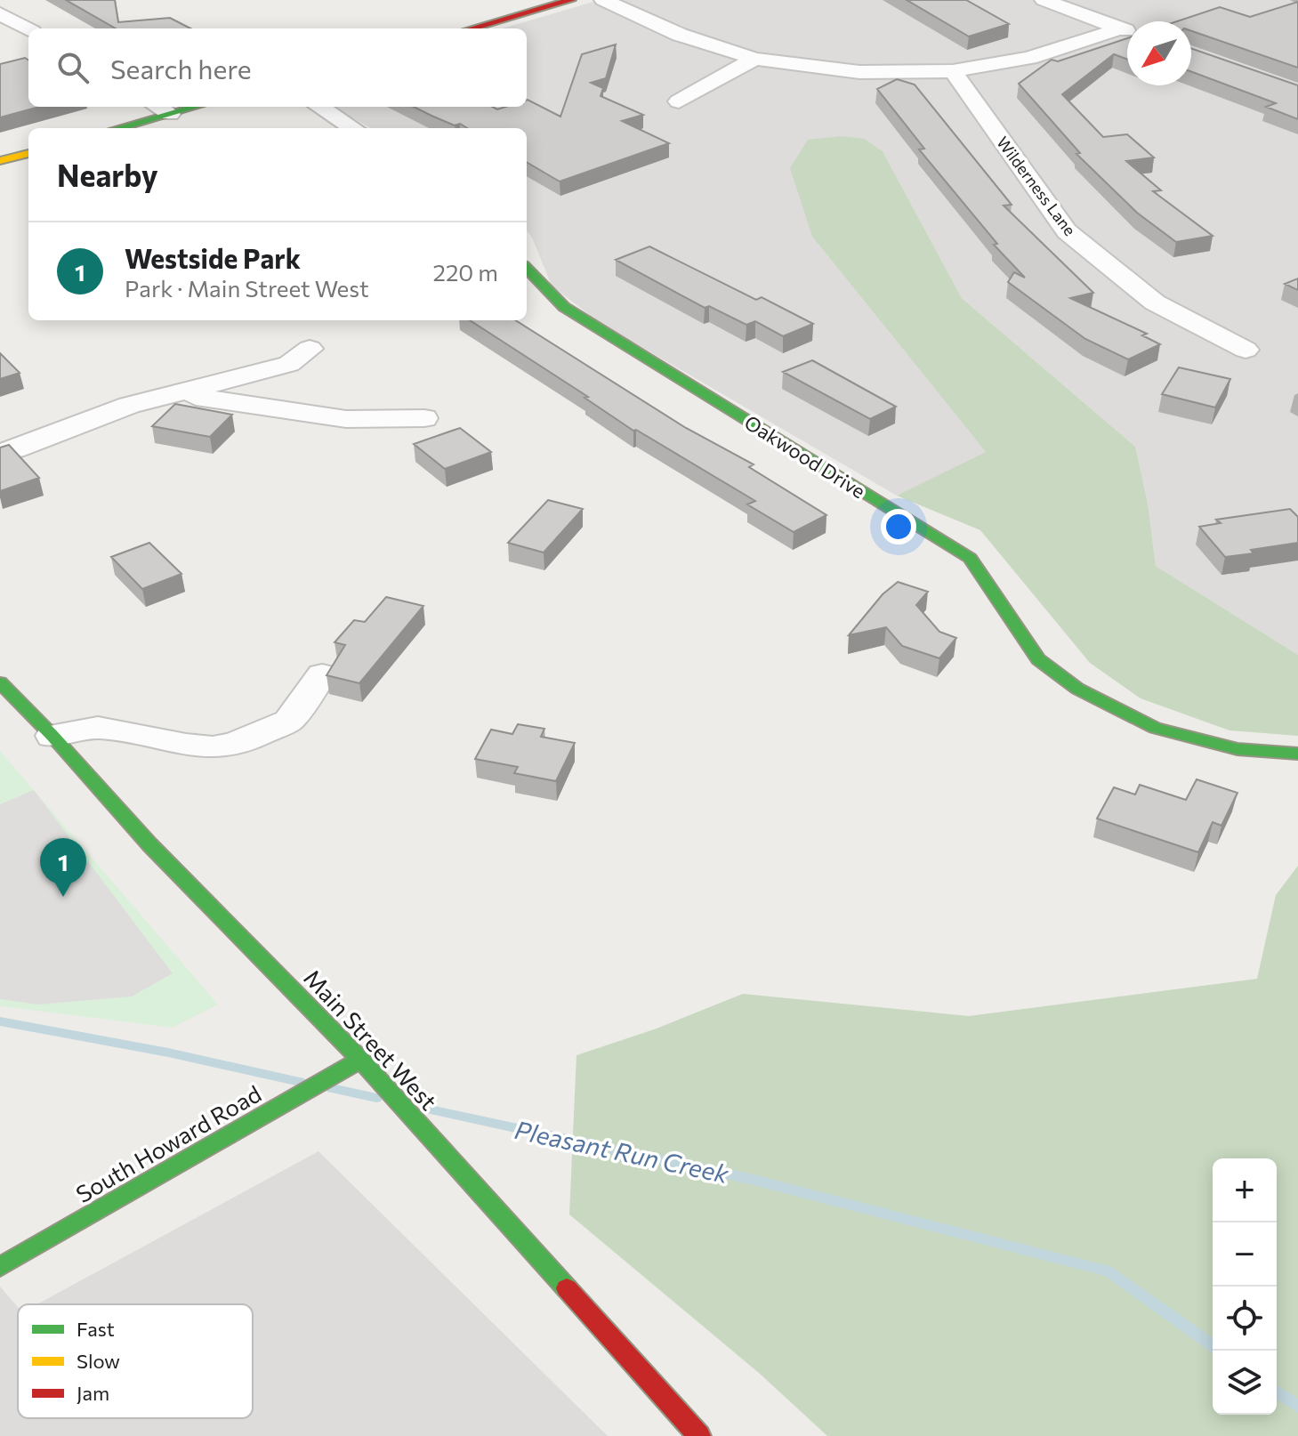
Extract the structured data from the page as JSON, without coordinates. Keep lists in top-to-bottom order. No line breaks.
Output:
{"streets":{"street":["Wilderness Lane","Oakwood Drive","Main Street West","South Howard Road"]},"crossings":[["Main Street West","South Howard Road"]],"water":["Pleasant Run Creek"],"legend":["Fast","Slow","Jam"],"north":"bottom left","page":{"search":"Search here","heading":"Nearby","list":[{"mark":"1","name":"Westside Park","note":"Park · Main Street West","value":"220 m"}],"pins":"1","map_buttons":["+","−"]}}
